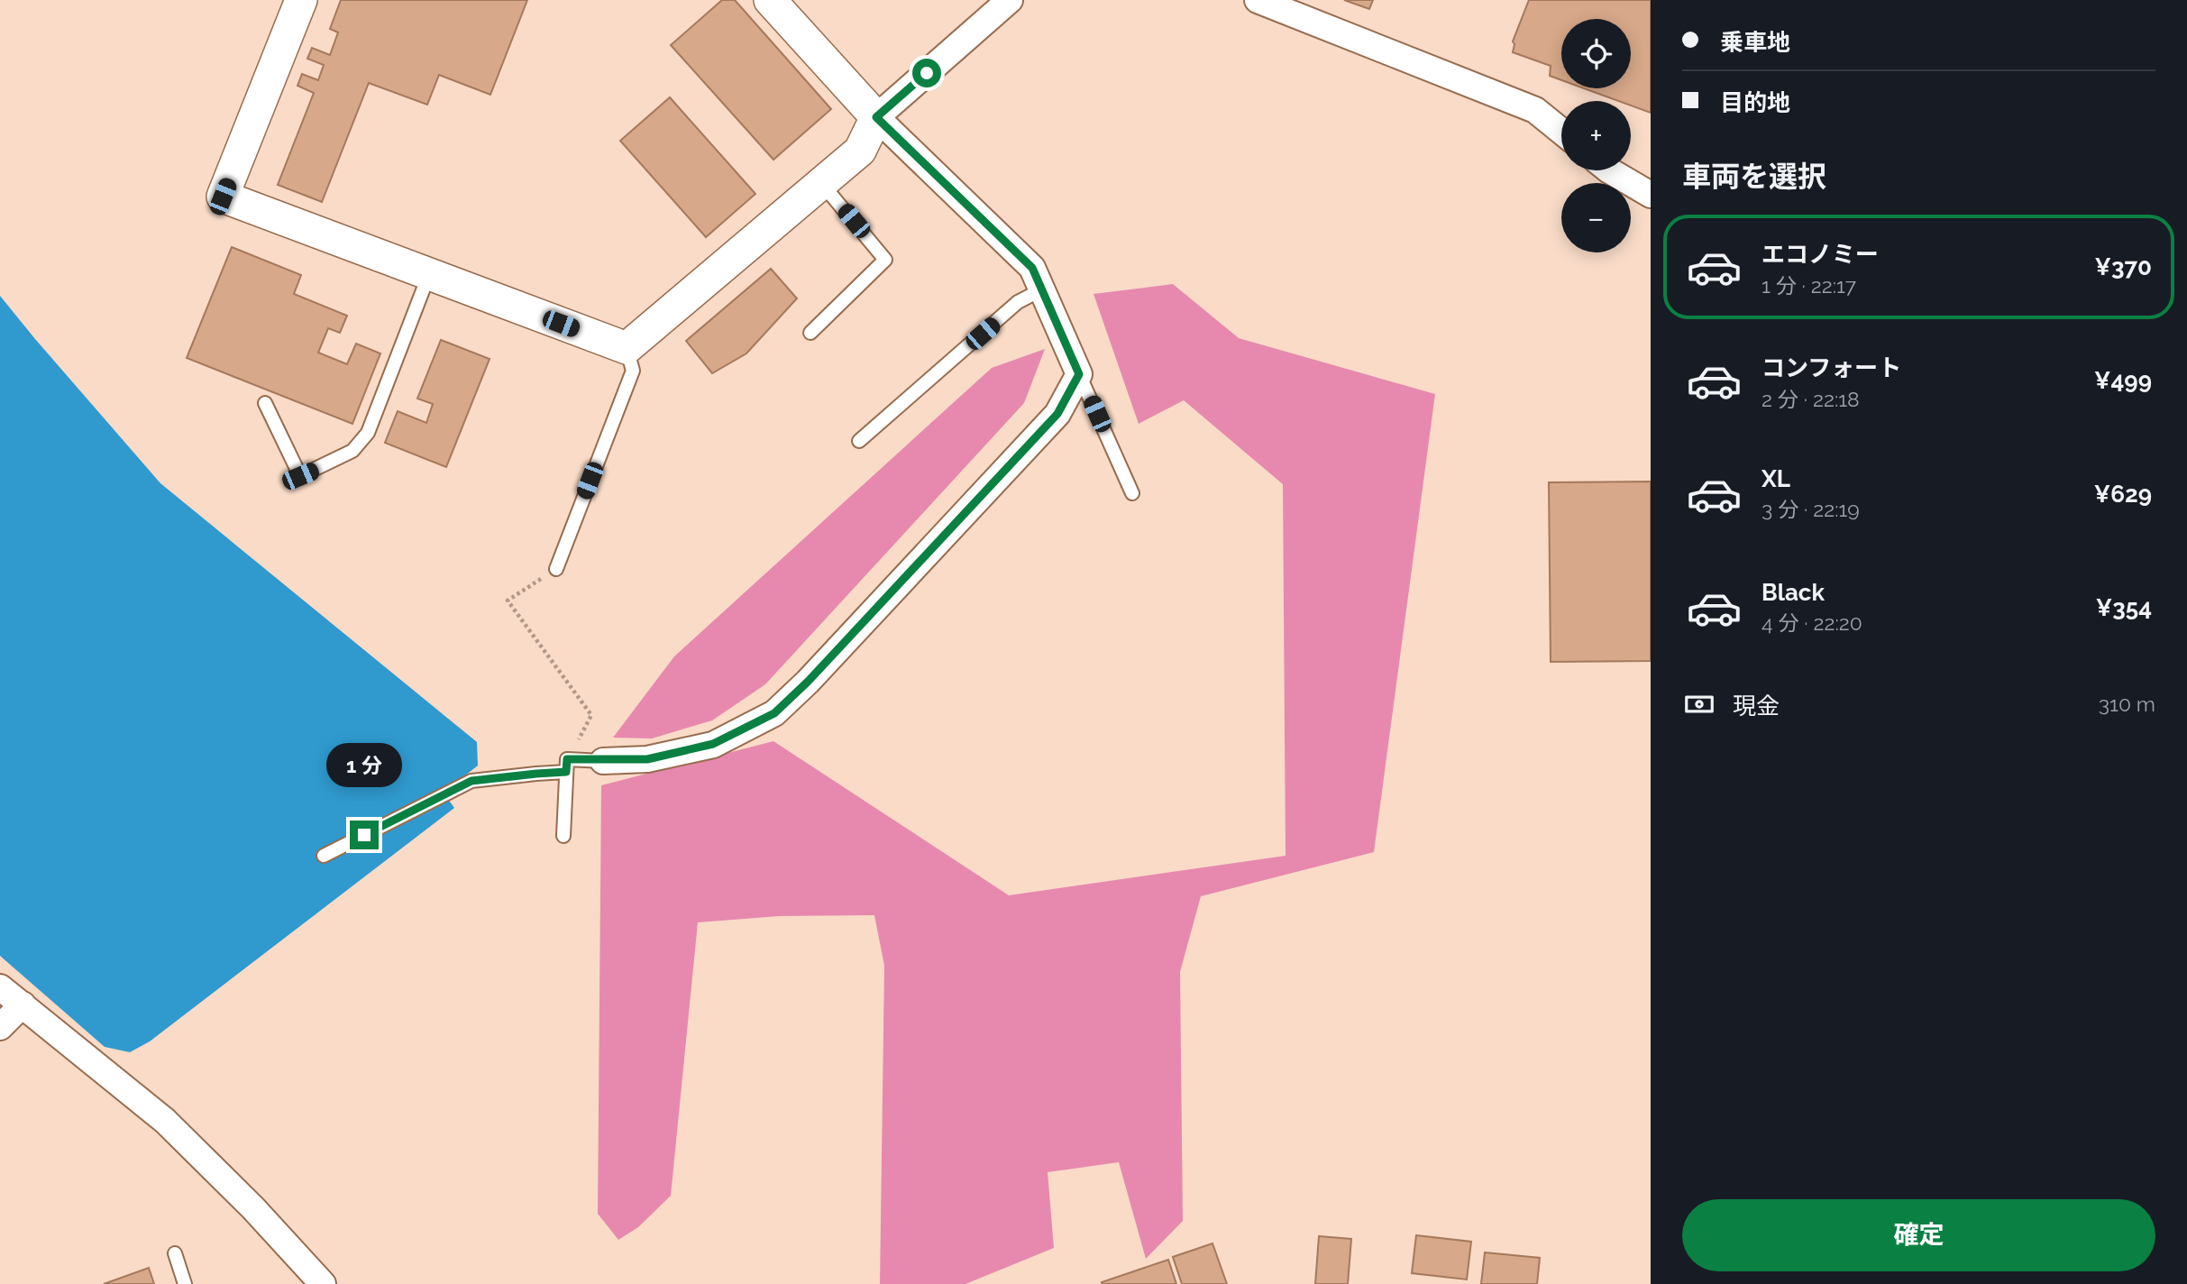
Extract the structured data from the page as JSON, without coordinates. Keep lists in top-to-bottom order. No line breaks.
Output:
{"page":{"banner":["乗車地","目的地"],"map_buttons":["+","−"],"heading":"車両を選択","list":[{"name":"エコノミー","note":"1 分 · 22:17","value":"¥370"},{"name":"コンフォート","note":"2 分 · 22:18","value":"¥499"},{"name":"XL","note":"3 分 · 22:19","value":"¥629"},{"name":"Black","note":"4 分 · 22:20","value":"¥354"}],"pay":["現金","310 m"],"bubble":"1 分","buttons":"確定"}}
